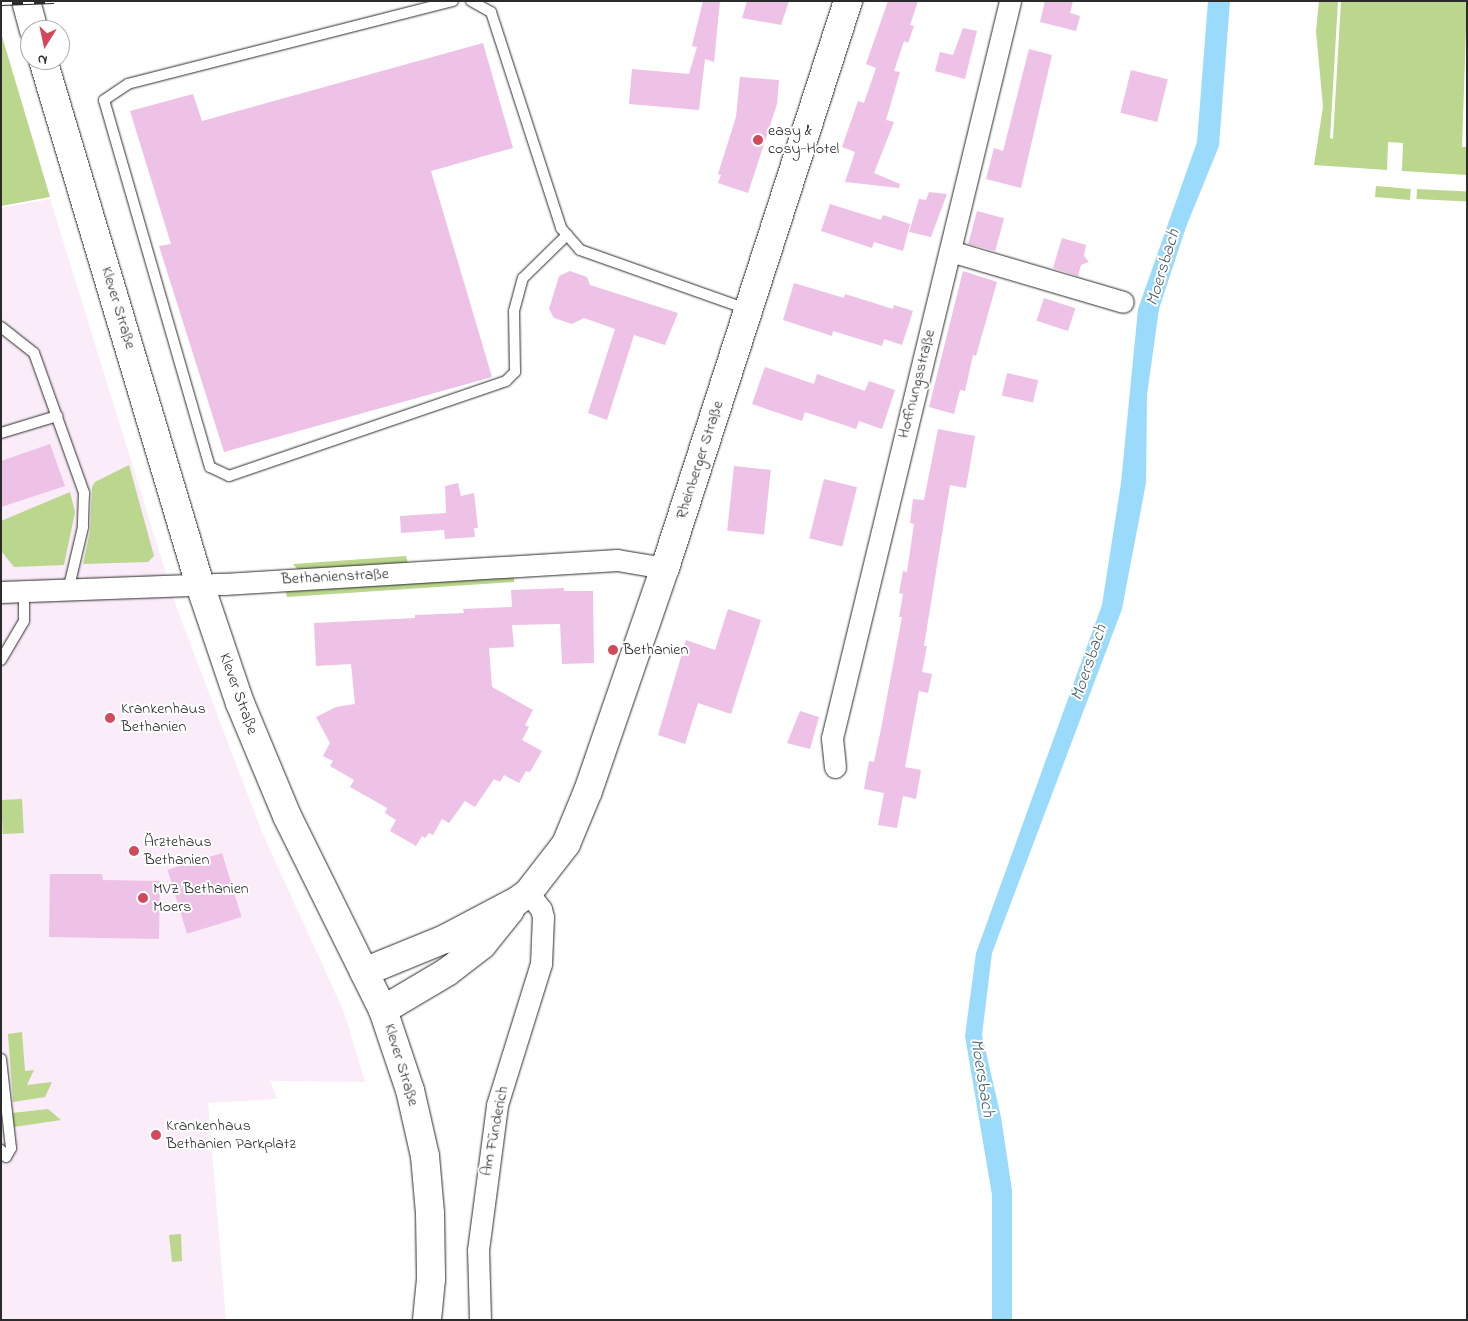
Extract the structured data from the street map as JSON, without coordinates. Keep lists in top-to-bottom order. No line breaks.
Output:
{"streets":{"main road":["Klever Straße","Rheinberger Straße"],"street":["Hoffnungsstraße","Bethanienstraße","Am Fünderich"]},"crossings":[["Klever Straße","Rheinberger Straße"],["Klever Straße","Bethanienstraße"],["Rheinberger Straße","Bethanienstraße"],["Rheinberger Straße","Am Fünderich"]],"water":["Moersbach"],"places":["easy & cosy-Hotel","Bethanien","Krankenhaus Bethanien","Ärztehaus Bethanien","MVZ Bethanien Moers","Krankenhaus Bethanien Parkplatz"],"north":"bottom"}
